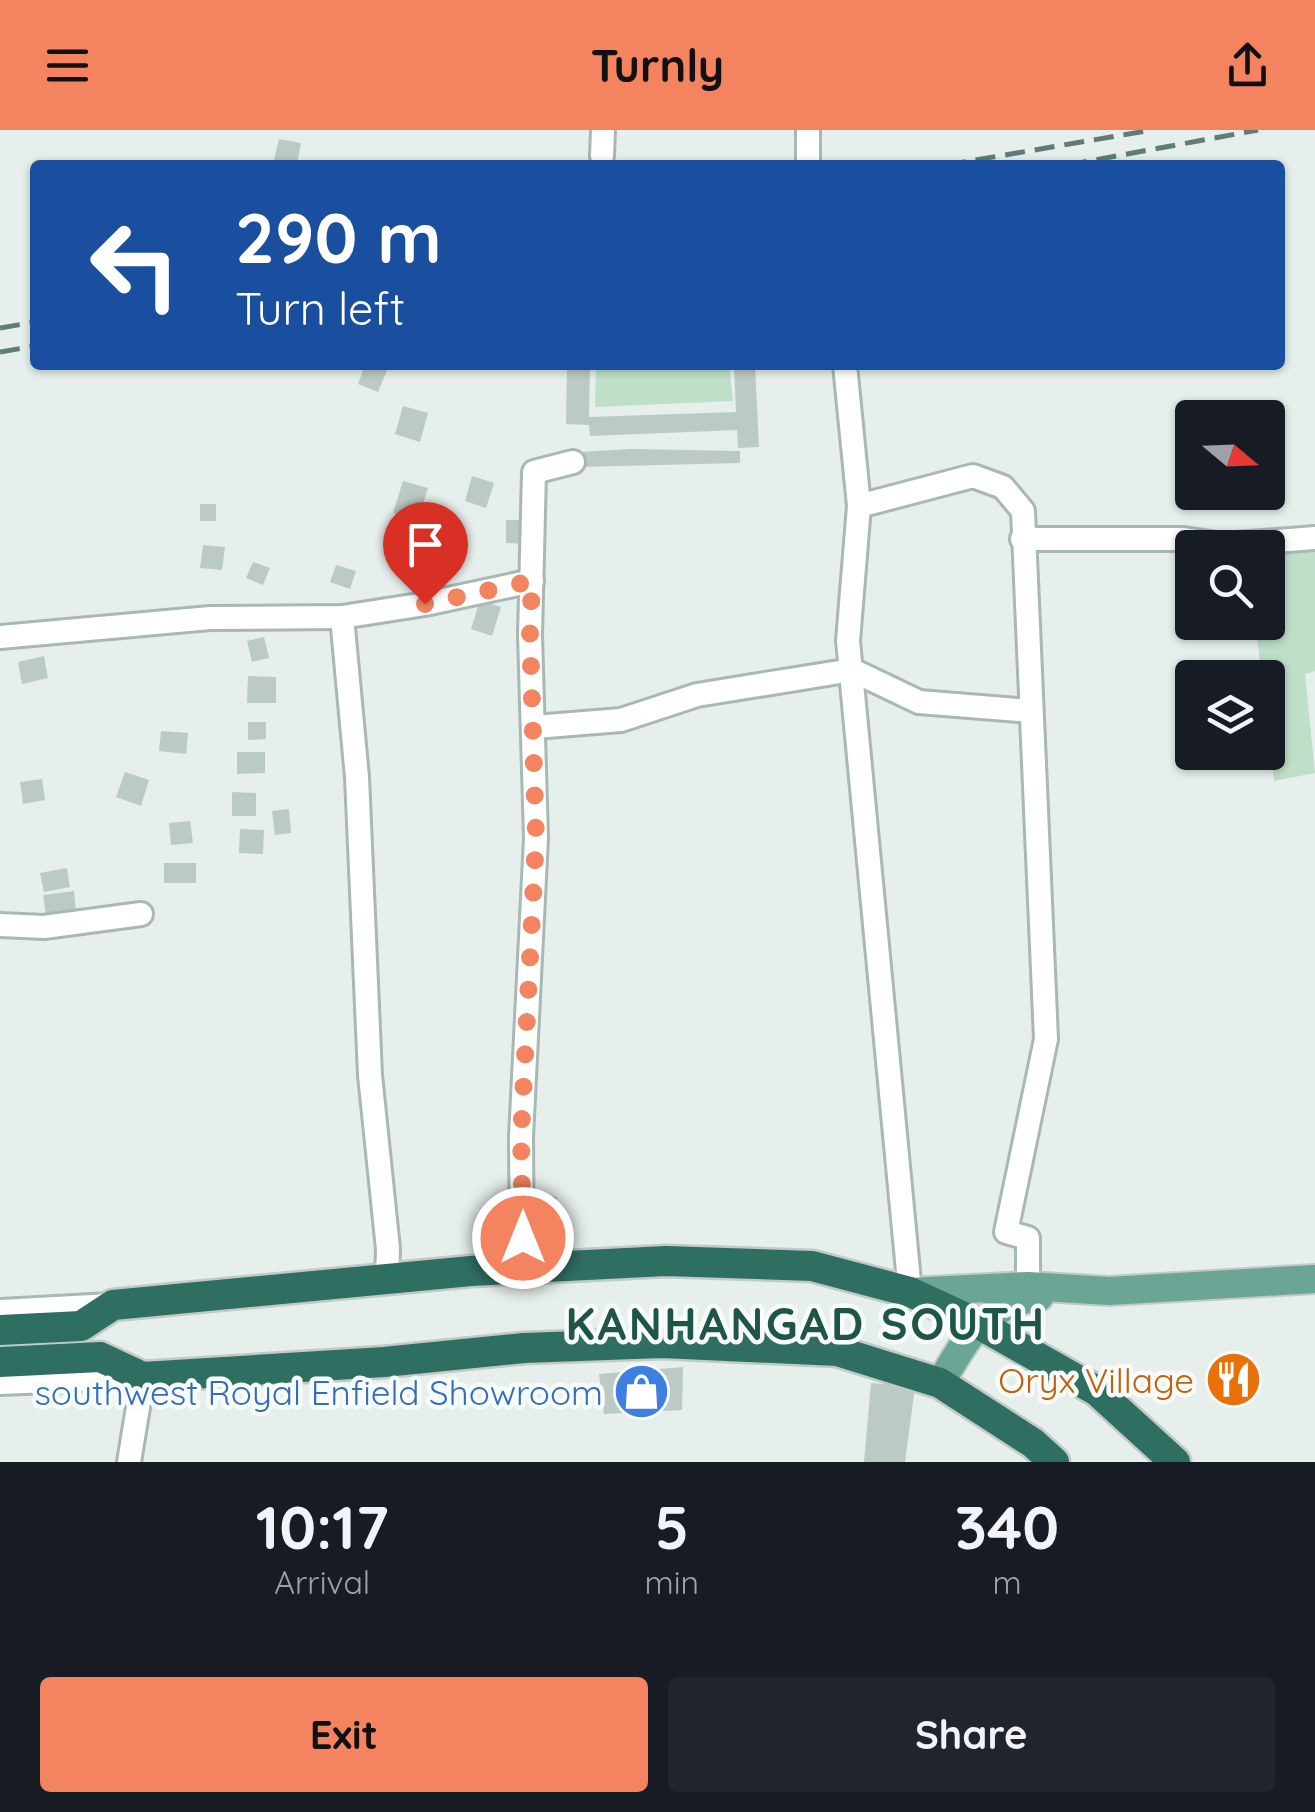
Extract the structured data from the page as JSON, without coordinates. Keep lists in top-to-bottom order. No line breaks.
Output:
{"districts":["KANHANGAD SOUTH"],"places":{"restaurant":["Oryx Village"],"shop":["southwest Royal Enfield Showroom"]},"north":"right","page":{"header":"Turnly","turn":["290 m","Turn left"],"eta":["10:17","Arrival","5","min","340","m"],"buttons":["Exit","Share"]}}
